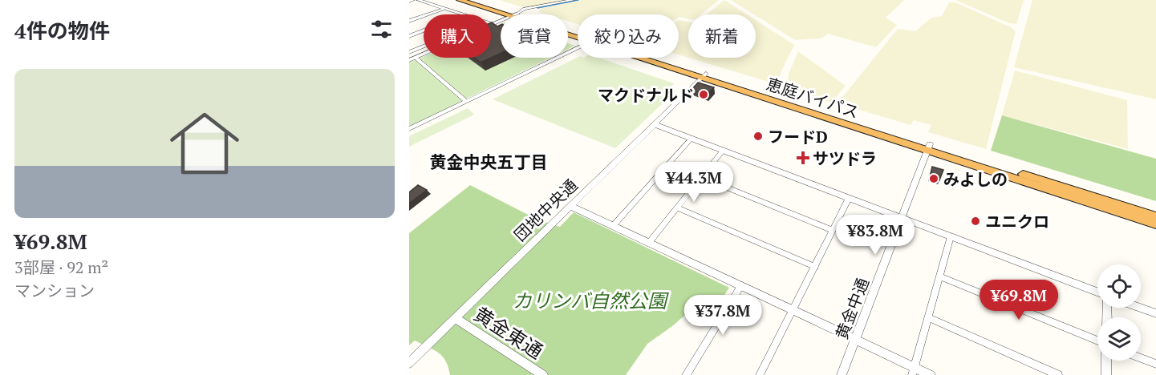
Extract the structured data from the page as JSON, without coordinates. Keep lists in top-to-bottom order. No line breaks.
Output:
{"streets":{"highway":["恵庭バイパス"],"street":["団地中央通","黄金中通","黄金東通"]},"crossings":[["恵庭バイパス","団地中央通"],["恵庭バイパス","黄金中通"],["団地中央通","黄金東通"]],"districts":["黄金中央五丁目"],"parks":["カリンバ自然公園"],"places":{"other":["マクドナルド","フードD","みよしの","ユニクロ"],"health":["サツドラ"]},"page":{"heading":"4件の物件","chip":["購入","賃貸","絞り込み","新着"],"list":[{"name":"¥69.8M","note":"3部屋 · 92 m² · マンション"}],"price":["¥44.3M","¥83.8M","¥69.8M","¥37.8M"]}}
